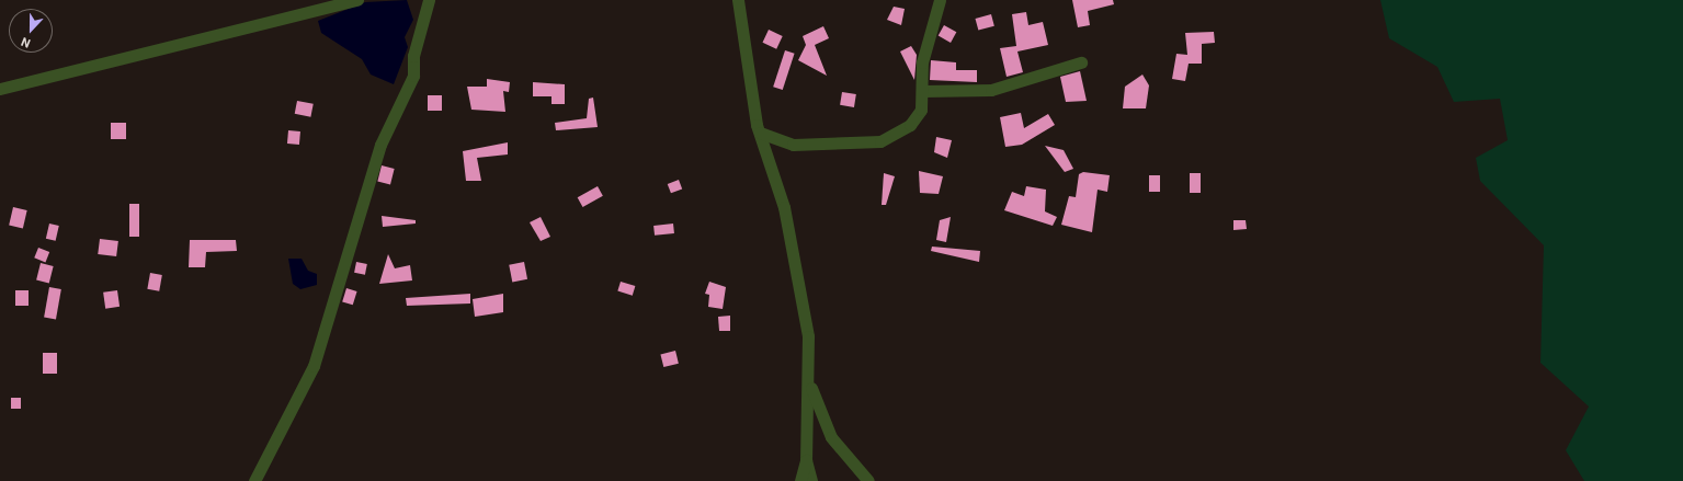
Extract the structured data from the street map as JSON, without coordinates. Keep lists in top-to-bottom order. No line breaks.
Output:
{"north":"bottom"}
